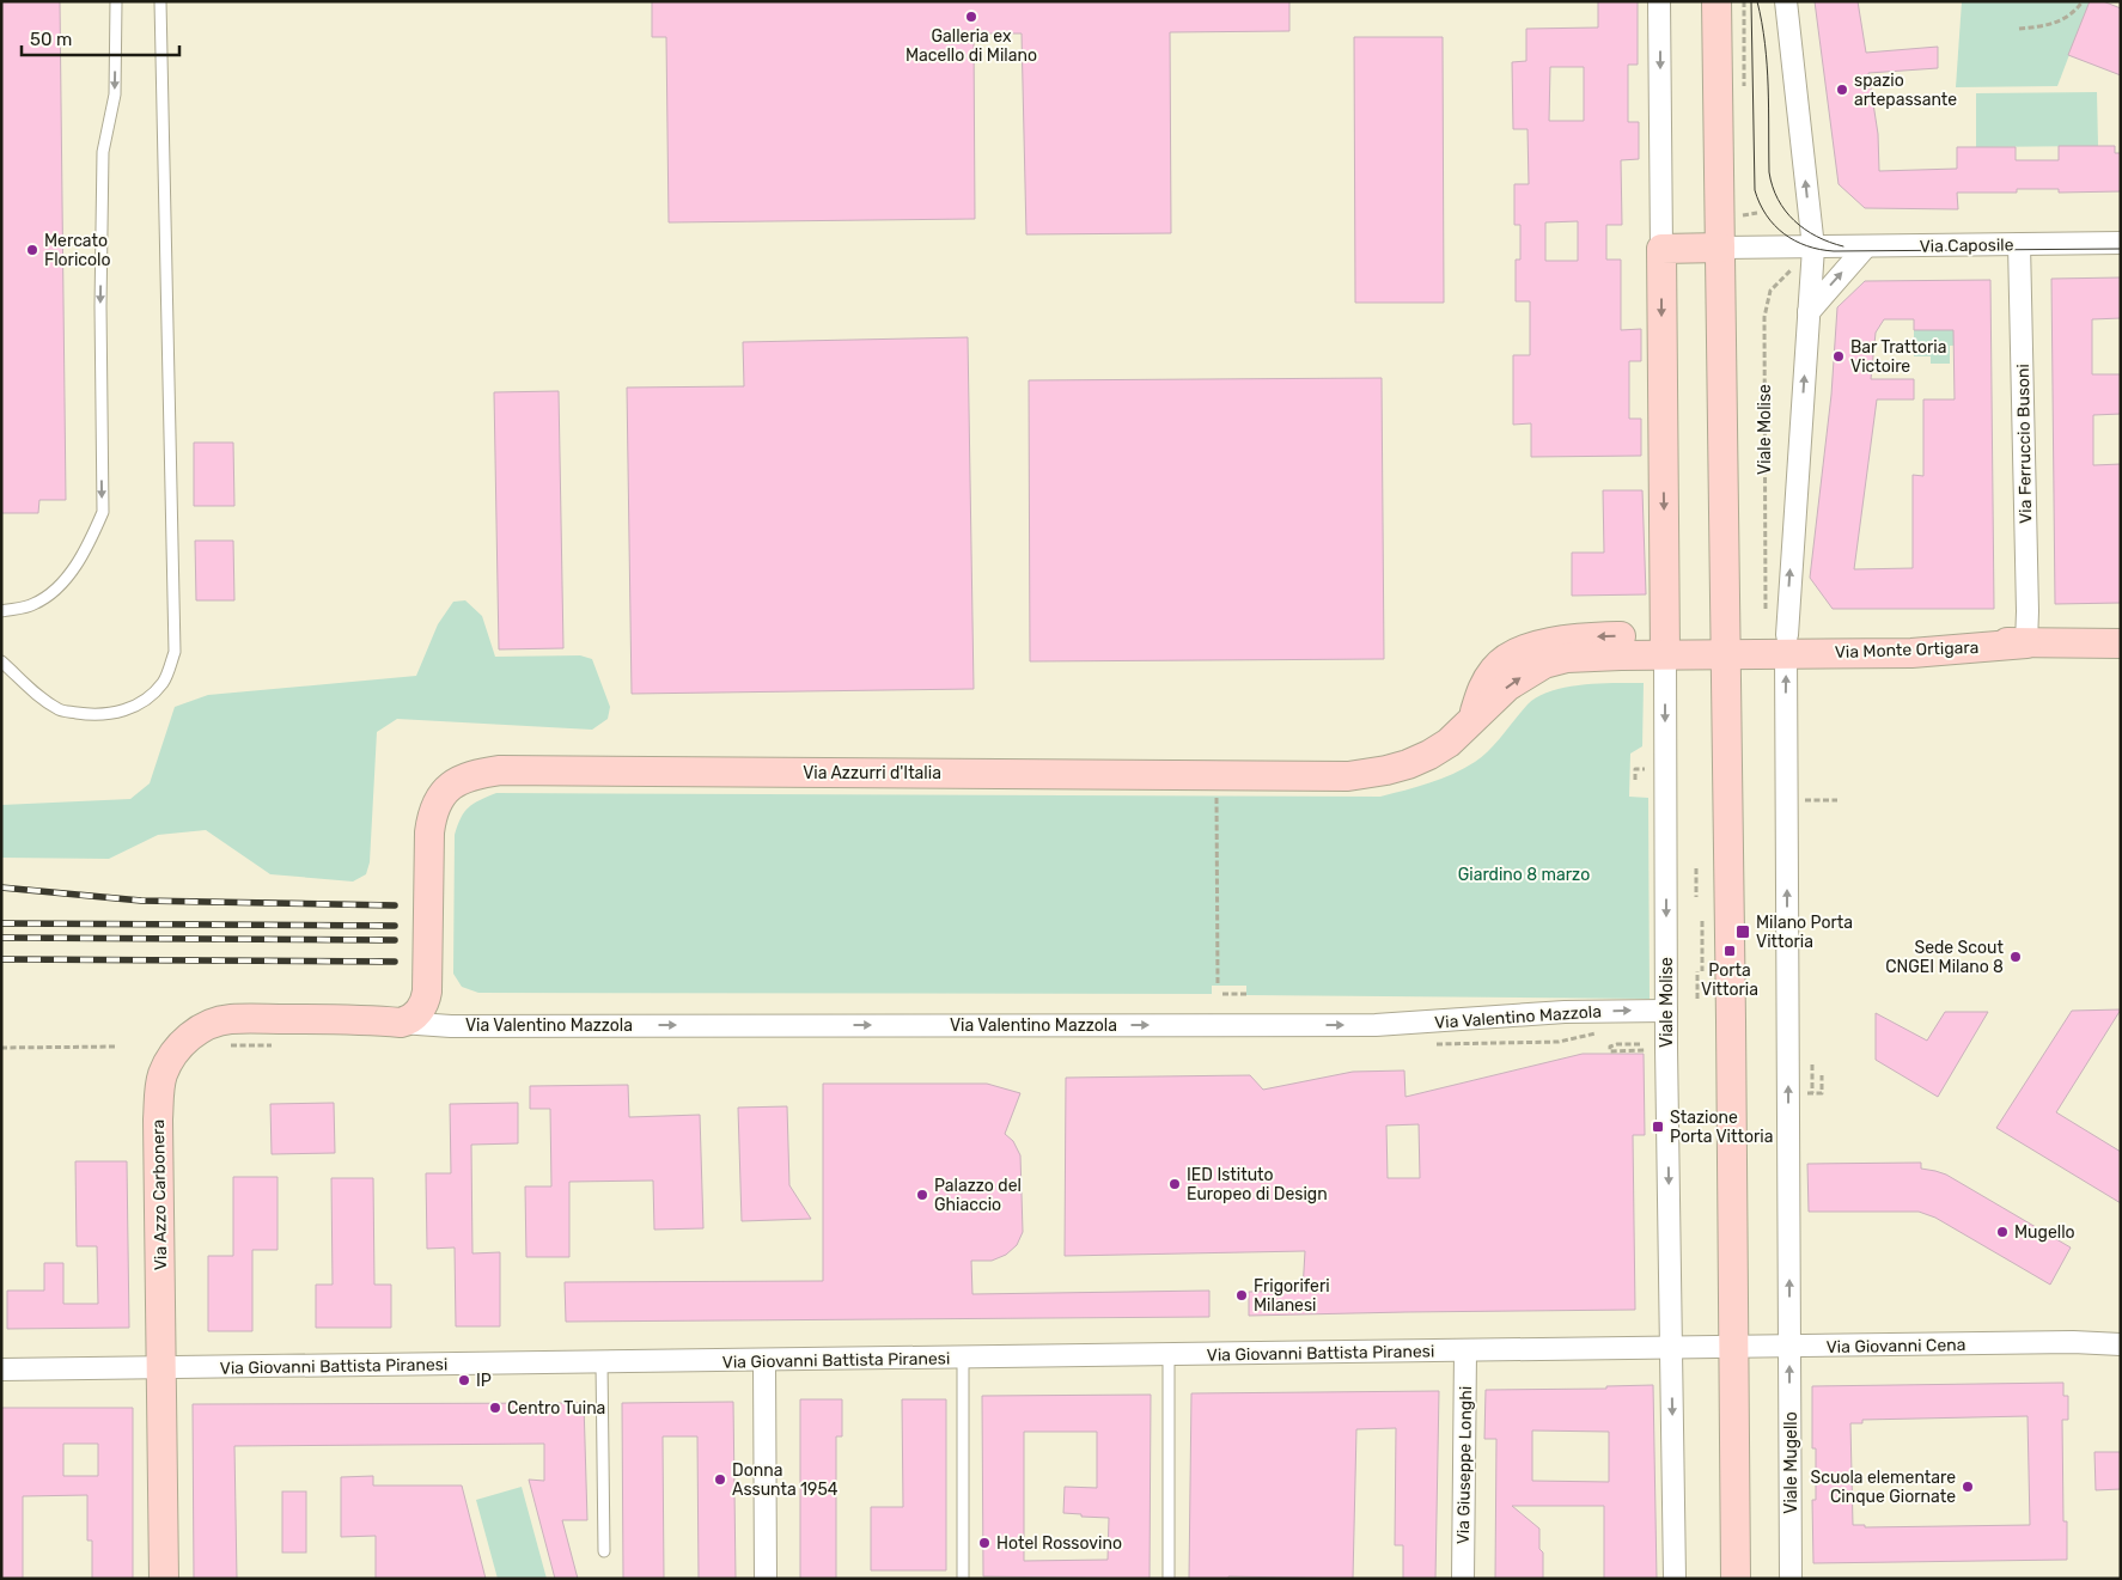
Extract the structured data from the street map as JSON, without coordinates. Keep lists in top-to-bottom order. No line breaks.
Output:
{"streets":{"street":["Via Caposile","Viale Molise","Via Ferruccio Busoni","Via Monte Ortigara","Via Azzurri d'Italia","Via Valentino Mazzola","Via Azzo Carbonera","Via Giovanni Cena","Via Giovanni Battista Piranesi","Viale Mugello","Via Giuseppe Longhi"]},"crossings":[["Via Caposile","Viale Molise"],["Via Caposile","Via Ferruccio Busoni"],["Viale Molise","Via Monte Ortigara"],["Viale Molise","Via Azzurri d'Italia"],["Viale Molise","Via Valentino Mazzola"],["Viale Molise","Via Giovanni Cena"],["Viale Molise","Via Giovanni Battista Piranesi"],["Viale Molise","Viale Mugello"],["Via Ferruccio Busoni","Via Monte Ortigara"],["Via Azzurri d'Italia","Via Valentino Mazzola"],["Via Azzurri d'Italia","Via Azzo Carbonera"],["Via Valentino Mazzola","Via Azzo Carbonera"],["Via Azzo Carbonera","Via Giovanni Battista Piranesi"],["Via Giovanni Cena","Via Giovanni Battista Piranesi"],["Via Giovanni Cena","Viale Mugello"],["Via Giovanni Battista Piranesi","Via Giuseppe Longhi"]],"one_way":["Via Valentino Mazzola"],"parks":["Giardino 8 marzo"],"places":{"other":["Galleria ex Macello di Milano","spazio artepassante","Mercato Floricolo","Bar Trattoria Victoire","Sede Scout CNGEI Milano 8","IED Istituto Europeo di Design","Palazzo del Ghiaccio","Mugello","Frigoriferi Milanesi","IP","Centro Tuina","Donna Assunta 1954","Scuola elementare Cinque Giornate","Hotel Rossovino"],"transit":["Milano Porta Vittoria","Porta Vittoria","Stazione Porta Vittoria"]},"scale_bar":"50 m"}
